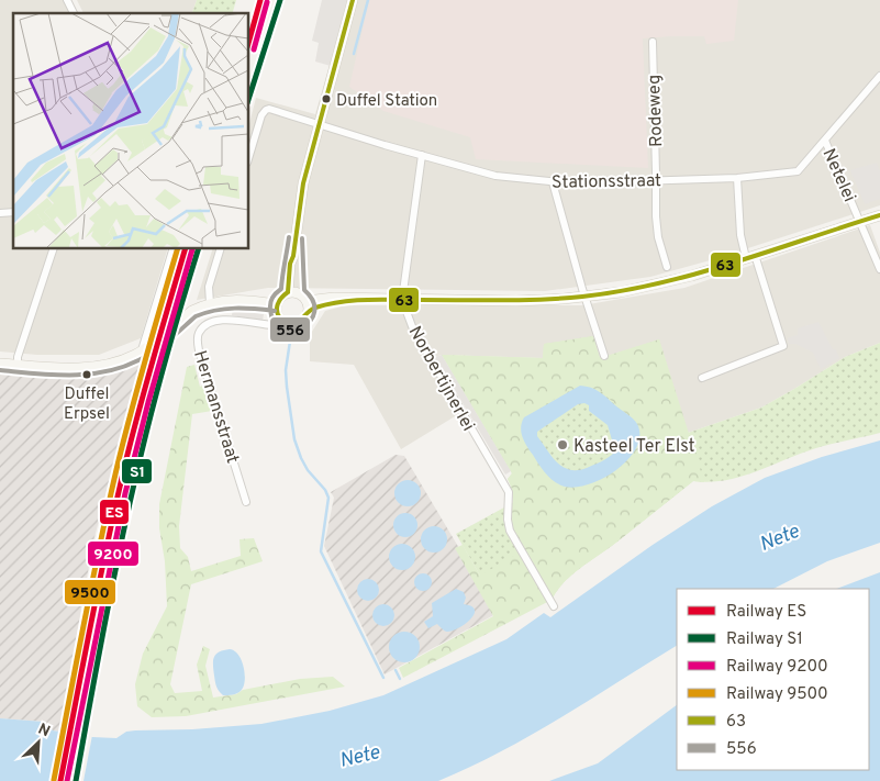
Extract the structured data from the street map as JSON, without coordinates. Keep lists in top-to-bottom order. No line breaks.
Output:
{"streets":{"street":["Rodeweg","Netelei","Stationsstraat","Norbertijnerlei","Hermansstraat"]},"crossings":[["Rodeweg","Stationsstraat"],["Netelei","Stationsstraat"],["Stationsstraat","Norbertijnerlei"]],"water":["Nete"],"places":["Duffel Station","Duffel Erpsel","Kasteel Ter Elst"],"lines":["rail line ES","rail line S1","transit line 63","rail line 9200","transit line 556","rail line 9500"],"legend":["Railway ES","Railway S1","Railway 9200","Railway 9500","63","556"],"north":"top right"}
